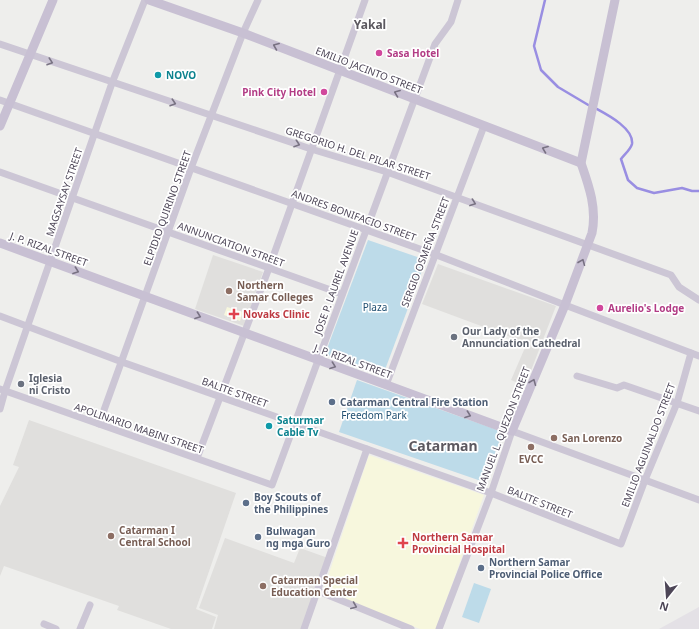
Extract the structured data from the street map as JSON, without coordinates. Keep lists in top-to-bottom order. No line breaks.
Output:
{"streets":{"main road":["EMILIO JACINTO STREET","J. P. RIZAL STREET","MANUEL L. QUEZON STREET"],"street":["GREGORIO H. DEL PILAR STREET","MAGSAYSAY STREET","ELPIDIO QUIRINO STREET","ANDRES BONIFACIO STREET","ANNUNCIATION STREET","SERGIO OSMEÑA STREET","JOSE P. LAUREL AVENUE","BALITE STREET","APOLINARIO MABINI STREET","EMILIO AGUINALDO STREET"]},"crossings":[["EMILIO JACINTO STREET","ELPIDIO QUIRINO STREET"],["EMILIO JACINTO STREET","SERGIO OSMEÑA STREET"],["EMILIO JACINTO STREET","JOSE P. LAUREL AVENUE"],["EMILIO JACINTO STREET","MANUEL L. QUEZON STREET"],["GREGORIO H. DEL PILAR STREET","MAGSAYSAY STREET"],["GREGORIO H. DEL PILAR STREET","ELPIDIO QUIRINO STREET"],["GREGORIO H. DEL PILAR STREET","SERGIO OSMEÑA STREET"],["GREGORIO H. DEL PILAR STREET","JOSE P. LAUREL AVENUE"],["GREGORIO H. DEL PILAR STREET","MANUEL L. QUEZON STREET"],["MAGSAYSAY STREET","ANDRES BONIFACIO STREET"],["MAGSAYSAY STREET","ANNUNCIATION STREET"],["MAGSAYSAY STREET","J. P. RIZAL STREET"],["MAGSAYSAY STREET","BALITE STREET"],["MAGSAYSAY STREET","APOLINARIO MABINI STREET"],["ELPIDIO QUIRINO STREET","ANDRES BONIFACIO STREET"],["ELPIDIO QUIRINO STREET","ANNUNCIATION STREET"],["ELPIDIO QUIRINO STREET","J. P. RIZAL STREET"],["ELPIDIO QUIRINO STREET","BALITE STREET"],["ELPIDIO QUIRINO STREET","APOLINARIO MABINI STREET"],["ANDRES BONIFACIO STREET","SERGIO OSMEÑA STREET"],["ANDRES BONIFACIO STREET","JOSE P. LAUREL AVENUE"],["ANDRES BONIFACIO STREET","MANUEL L. QUEZON STREET"],["ANDRES BONIFACIO STREET","EMILIO AGUINALDO STREET"],["ANNUNCIATION STREET","JOSE P. LAUREL AVENUE"],["J. P. RIZAL STREET","SERGIO OSMEÑA STREET"],["J. P. RIZAL STREET","JOSE P. LAUREL AVENUE"],["J. P. RIZAL STREET","MANUEL L. QUEZON STREET"],["J. P. RIZAL STREET","EMILIO AGUINALDO STREET"],["JOSE P. LAUREL AVENUE","BALITE STREET"],["JOSE P. LAUREL AVENUE","APOLINARIO MABINI STREET"],["BALITE STREET","MANUEL L. QUEZON STREET"],["BALITE STREET","EMILIO AGUINALDO STREET"]],"one_way":["EMILIO JACINTO STREET","GREGORIO H. DEL PILAR STREET","J. P. RIZAL STREET","MANUEL L. QUEZON STREET"],"districts":["Yakal","Catarman"],"parks":["Plaza","Freedom Park"],"places":{"other":["Sasa Hotel","NOVO","Pink City Hotel","Northern Samar Colleges","Aurelio's Lodge","Our Lady of the Annunciation Cathedral","Iglesia ni Cristo","Catarman Central Fire Station","Saturmar Cable Tv","San Lorenzo","EVCC","Boy Scouts of the Philippines","Catarman I Central School","Bulwagan ng mga Guro","Northern Samar Provincial Police Office","Catarman Special Education Center"],"health":["Novaks Clinic","Northern Samar Provincial Hospital"]},"north":"bottom"}
